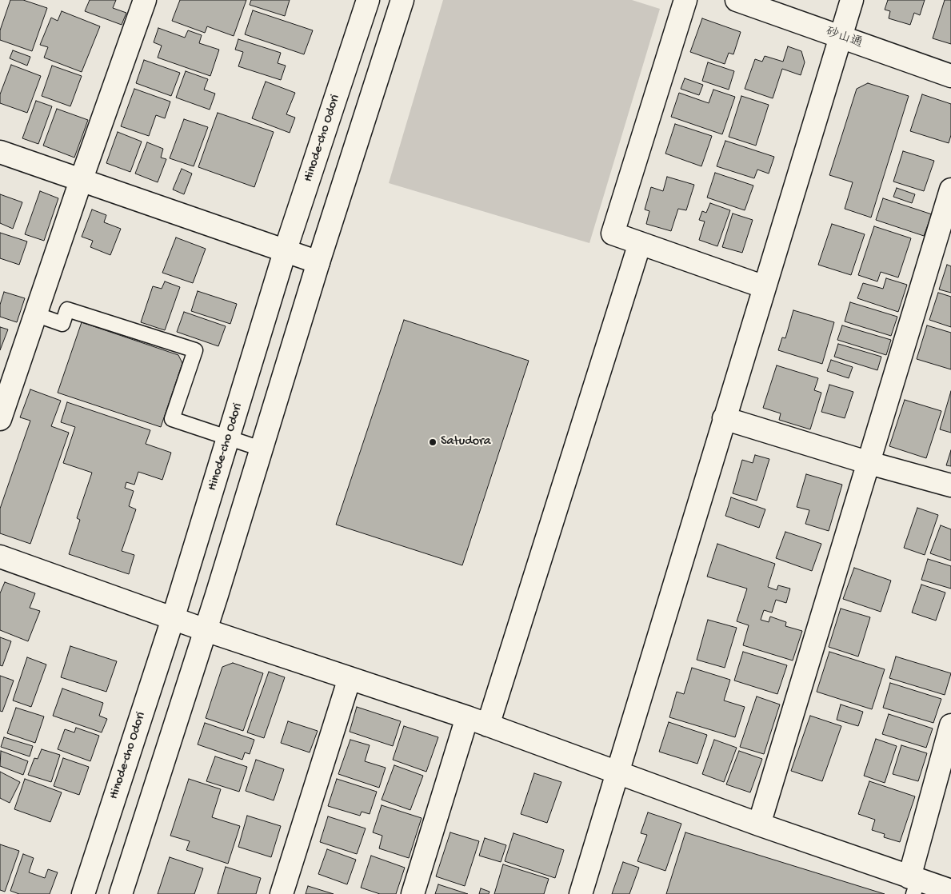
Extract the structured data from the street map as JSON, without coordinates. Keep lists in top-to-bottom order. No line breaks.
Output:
{"streets":{"street":["砂山通","Hinode-cho Odori"]},"places":["Satudora"]}
